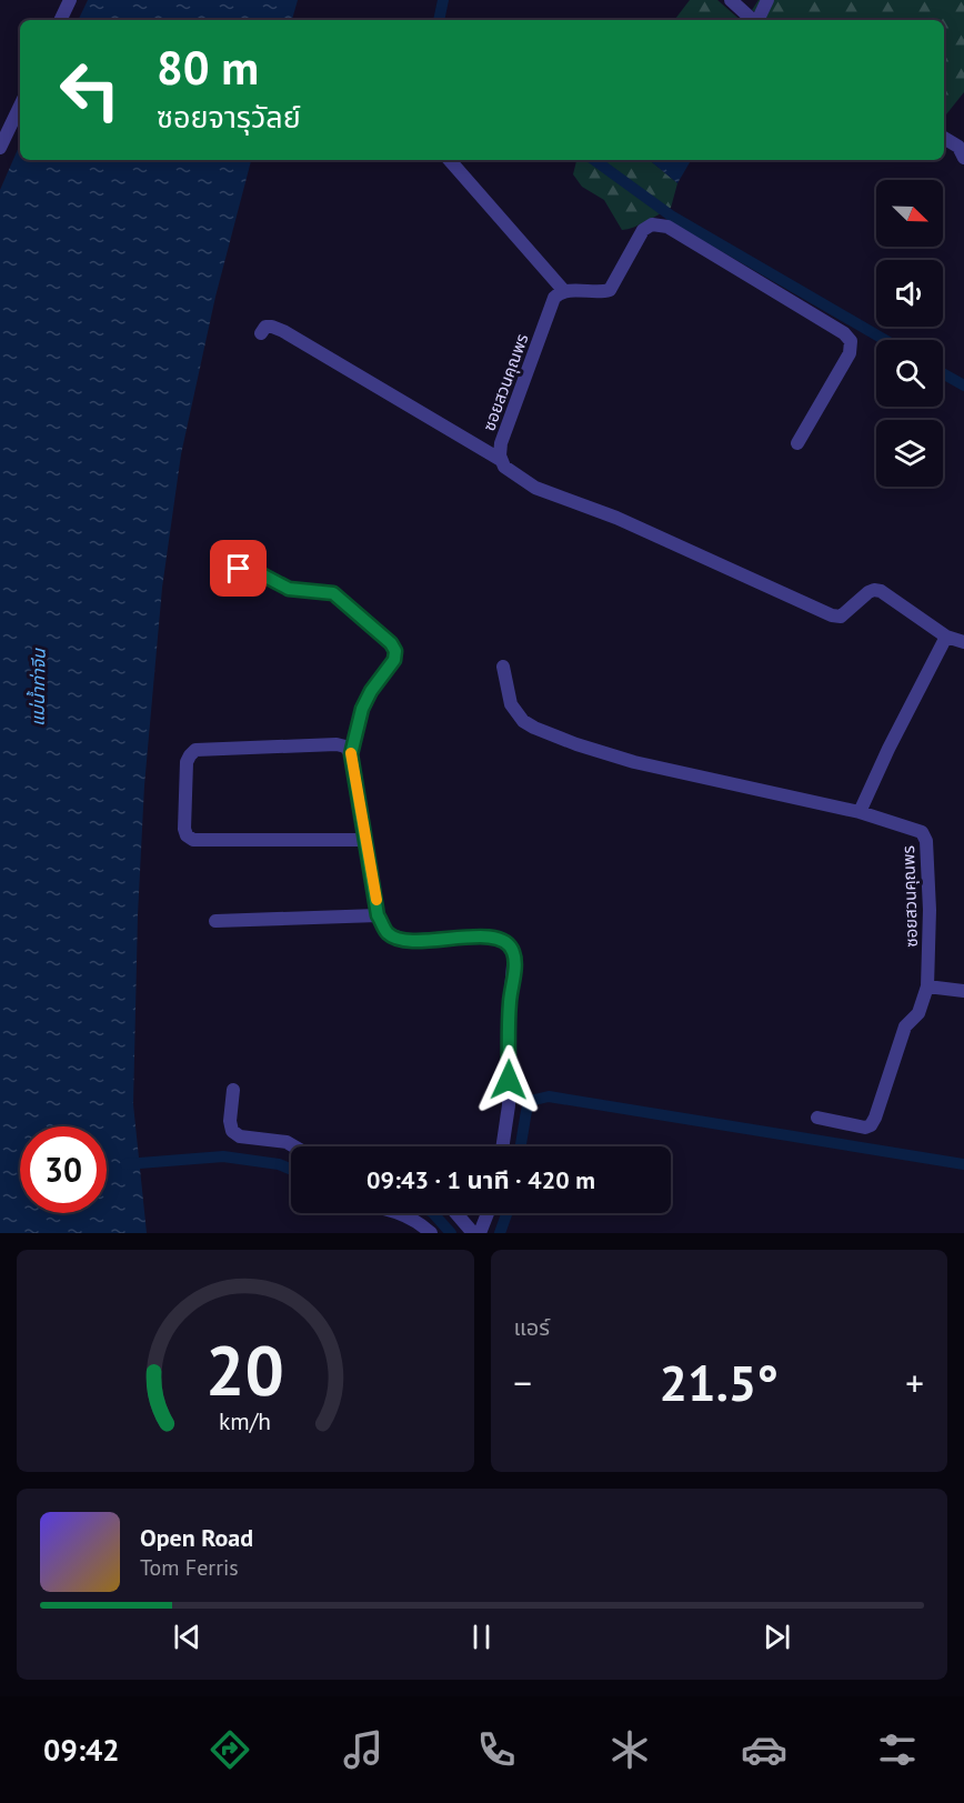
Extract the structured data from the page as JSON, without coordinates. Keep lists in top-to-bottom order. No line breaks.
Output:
{"streets":{"street":["ซอยสวนคุณพร"]},"water":["แม่น้ำท่าจีน"],"north":"bottom right","page":{"turn":["80 m","ซอยจารุวัลย์"],"limit":"30","trip":"09:43 · 1 นาที · 420 m","tile":"แอร์","heat":["−","21.5°","+"],"song":["Open Road","Tom Ferris"],"tabs":"09:42","gauge":["20","km/h"]}}
